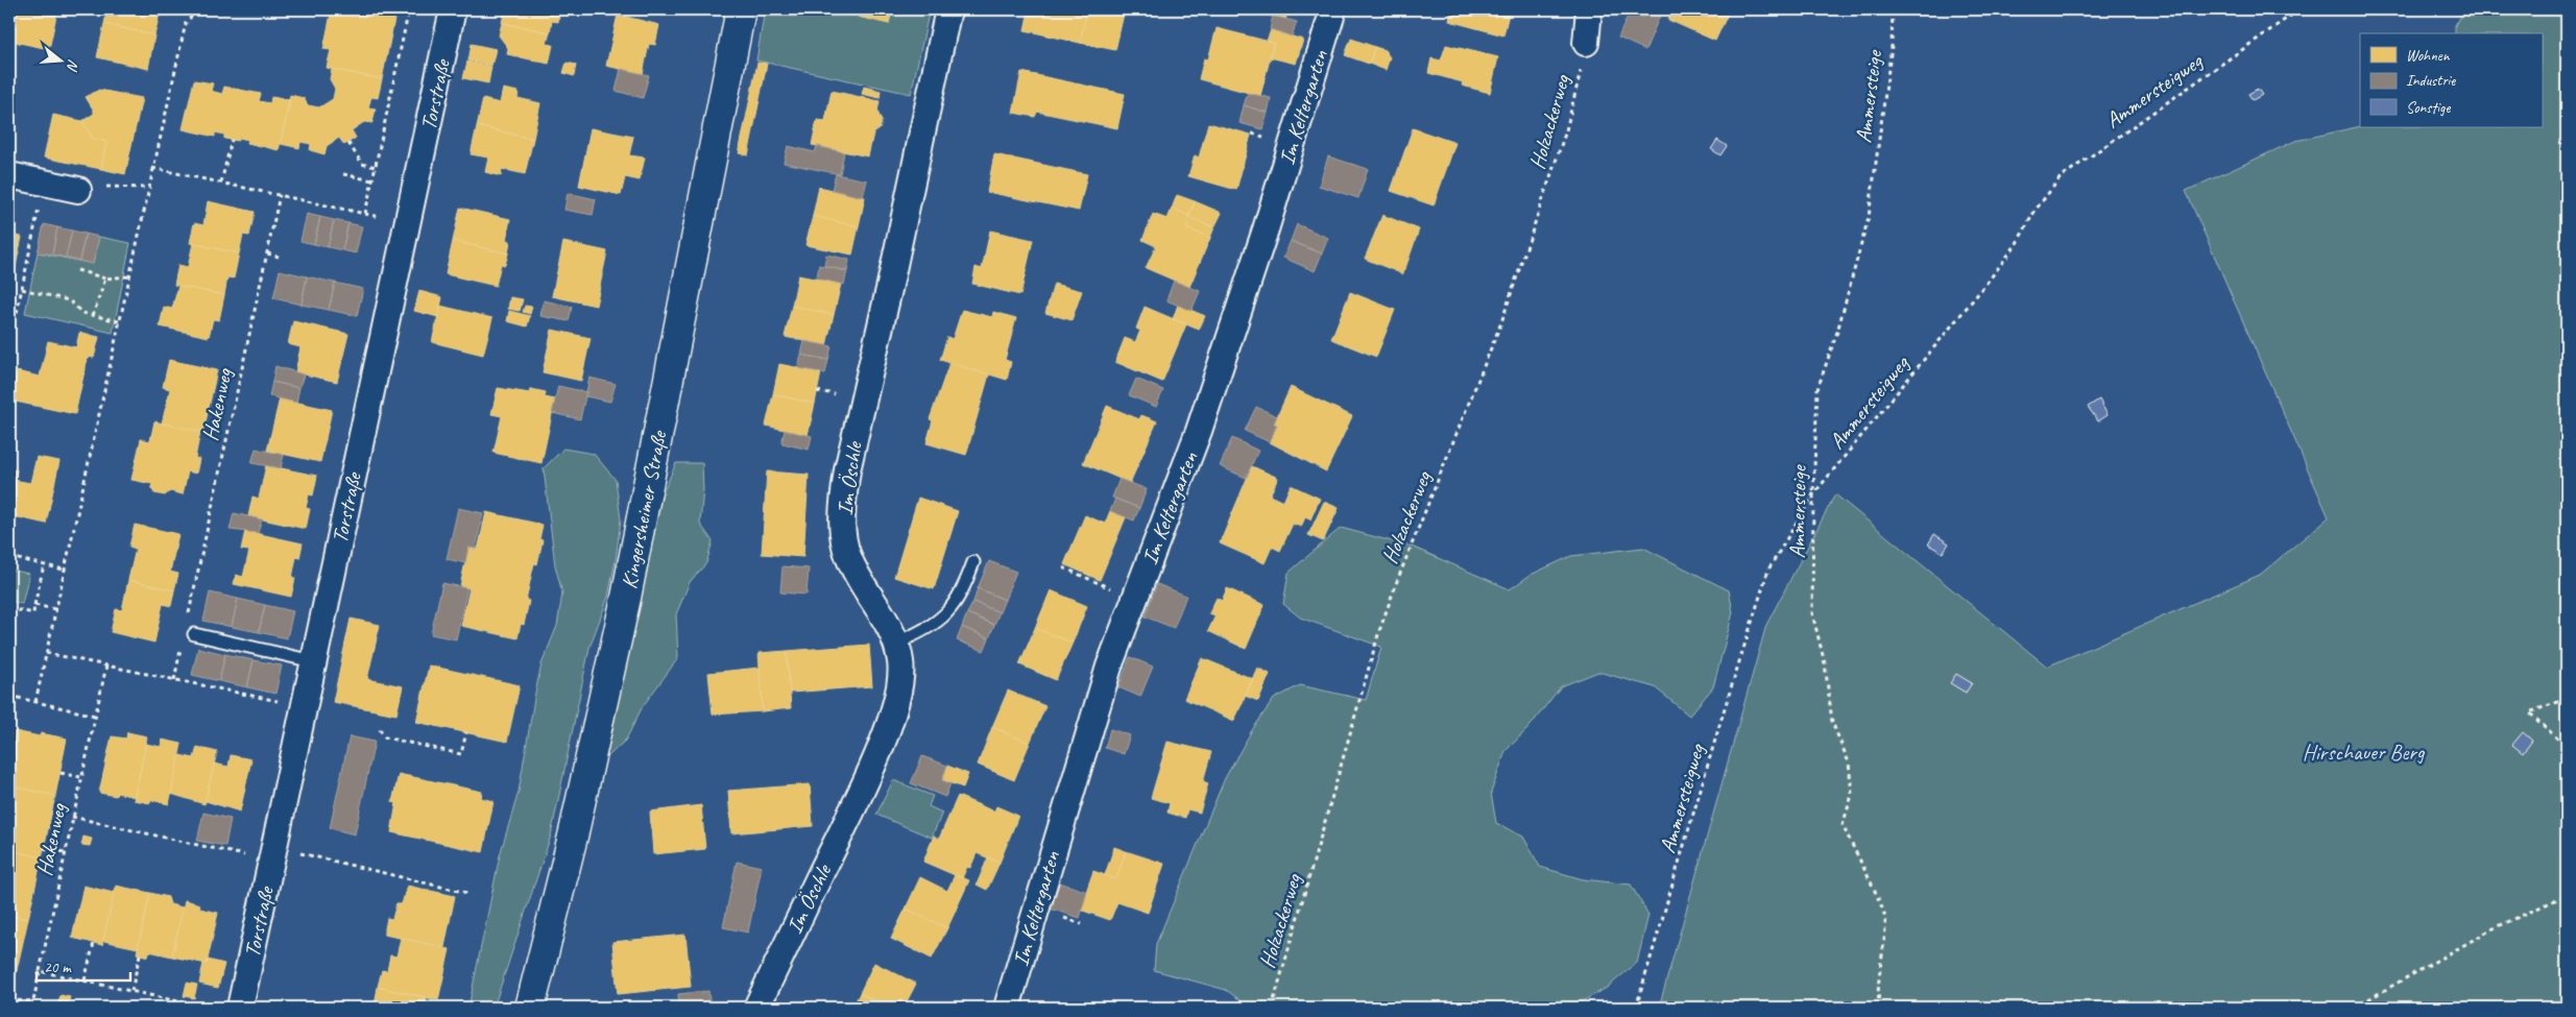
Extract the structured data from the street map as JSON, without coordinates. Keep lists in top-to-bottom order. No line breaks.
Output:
{"streets":{"main road":["Kingersheimer Straße"],"street":["Torstraße","Im Keltergarten","Im Öschle"],"path":["Ammersteigweg","Ammersteige","Holzackerweg","Hakenweg"]},"crossings":[["Ammersteigweg","Ammersteige"]],"parks":["Hirschauer Berg"],"legend":["Wohnen","Industrie","Sonstige"],"scale_bar":"20 m","north":"right"}
